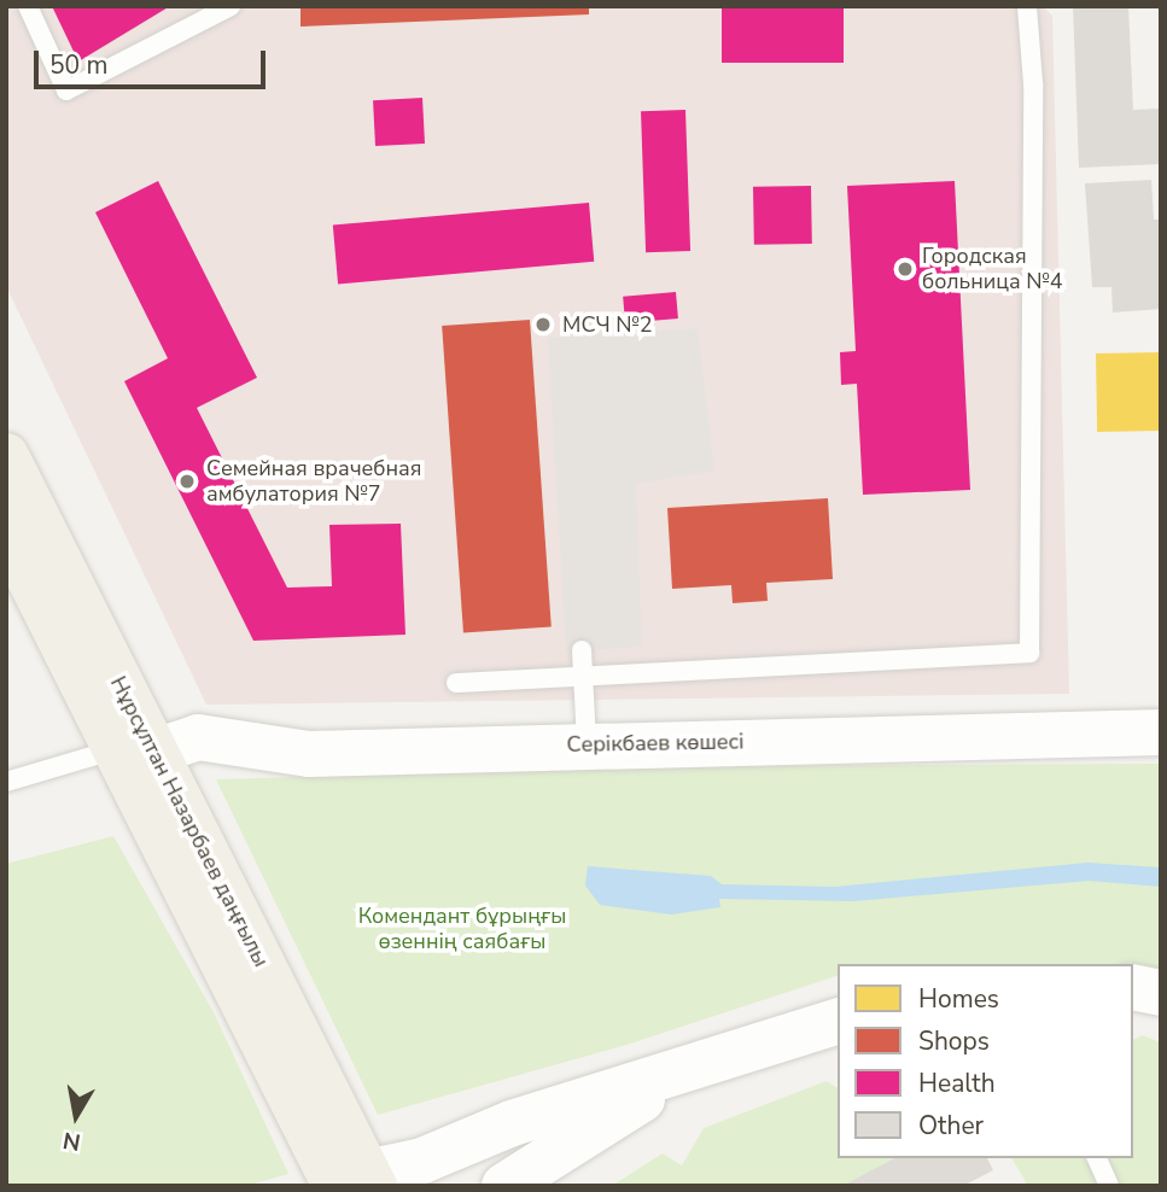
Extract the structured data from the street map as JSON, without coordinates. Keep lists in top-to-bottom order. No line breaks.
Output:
{"streets":{"main road":["Нұрсұлтан Назарбаев даңғылы"],"street":["Серікбаев көшесі"]},"crossings":[["Серікбаев көшесі","Нұрсұлтан Назарбаев даңғылы"]],"parks":["Комендант бұрыңғы өзеннің саябағы"],"places":["Городская больница №4","МСЧ №2","Семейная врачебная амбулатория №7"],"legend":["Homes","Shops","Health","Other"],"scale_bar":"50 m","north":"bottom"}
